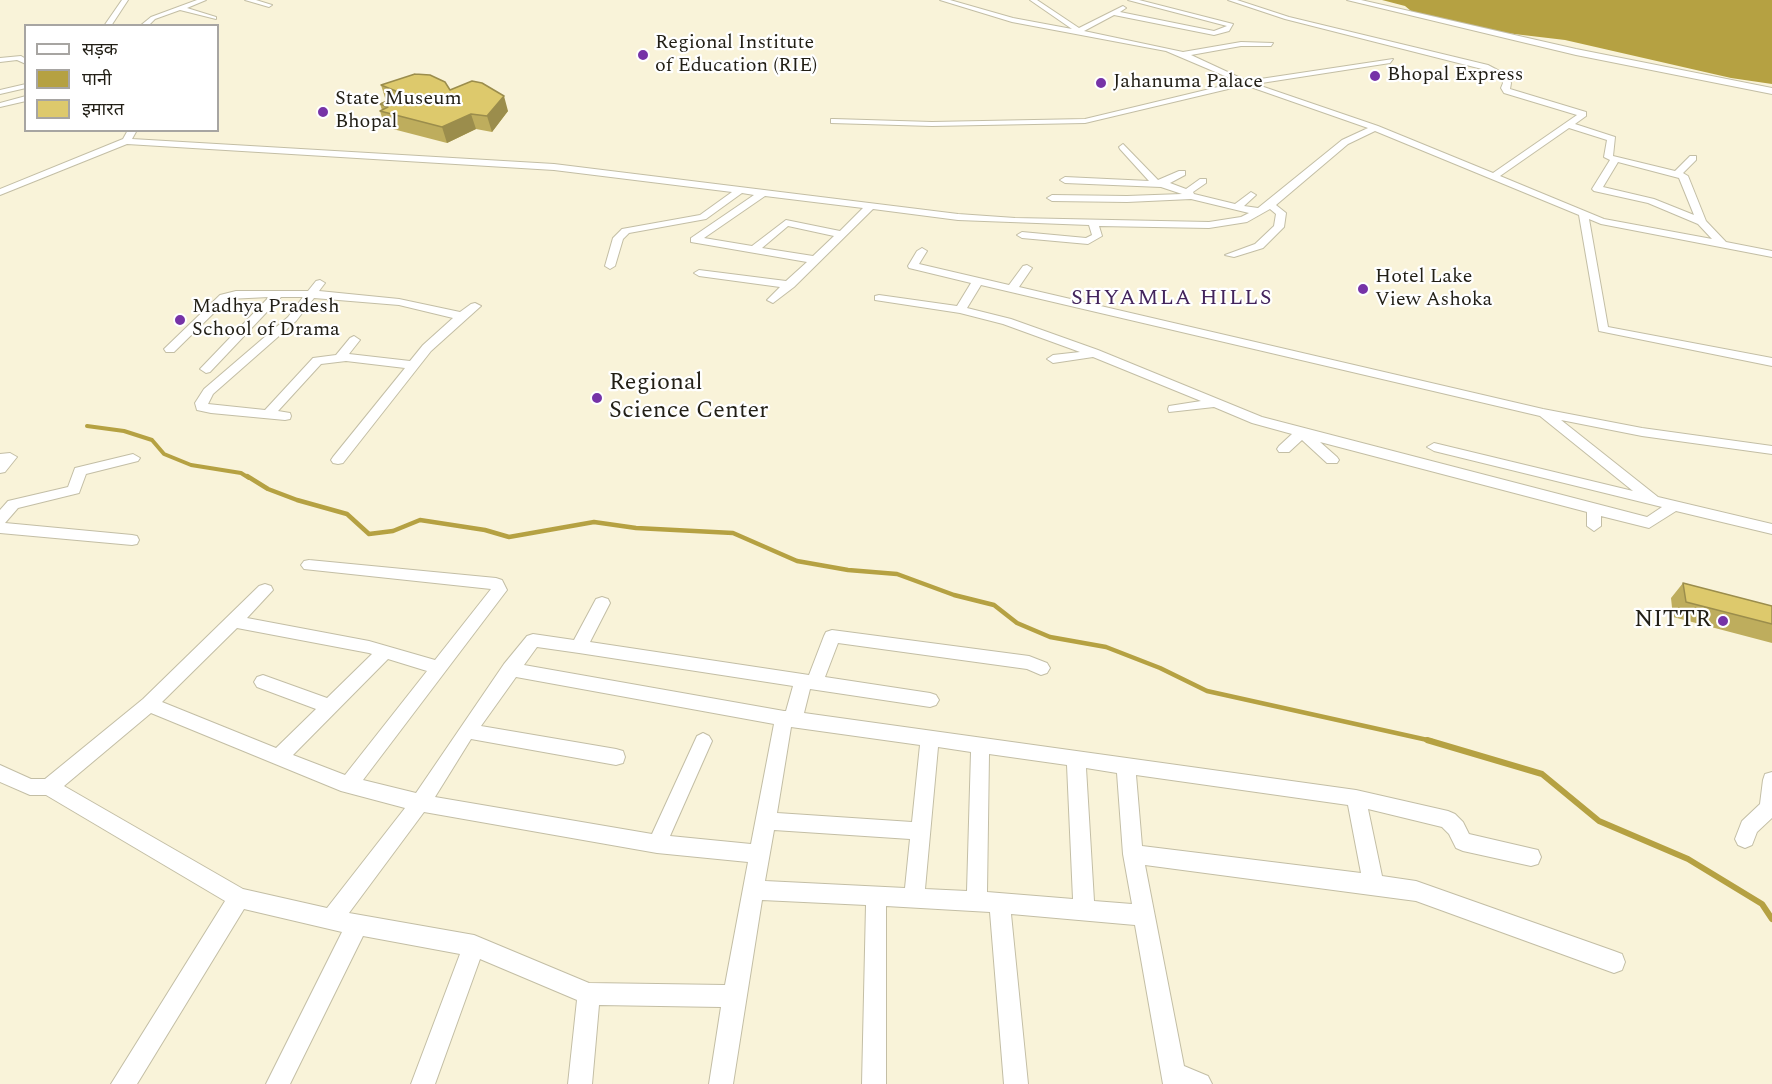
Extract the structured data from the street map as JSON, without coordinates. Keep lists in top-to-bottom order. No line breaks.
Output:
{"districts":["SHYAMLA HILLS"],"places":["Regional Institute of Education (RIE)","Bhopal Express","Jahanuma Palace","State Museum Bhopal","Hotel Lake View Ashoka","Madhya Pradesh School of Drama","Regional Science Center","NITTR"],"legend":["सड़क","पानी","इमारत"]}
